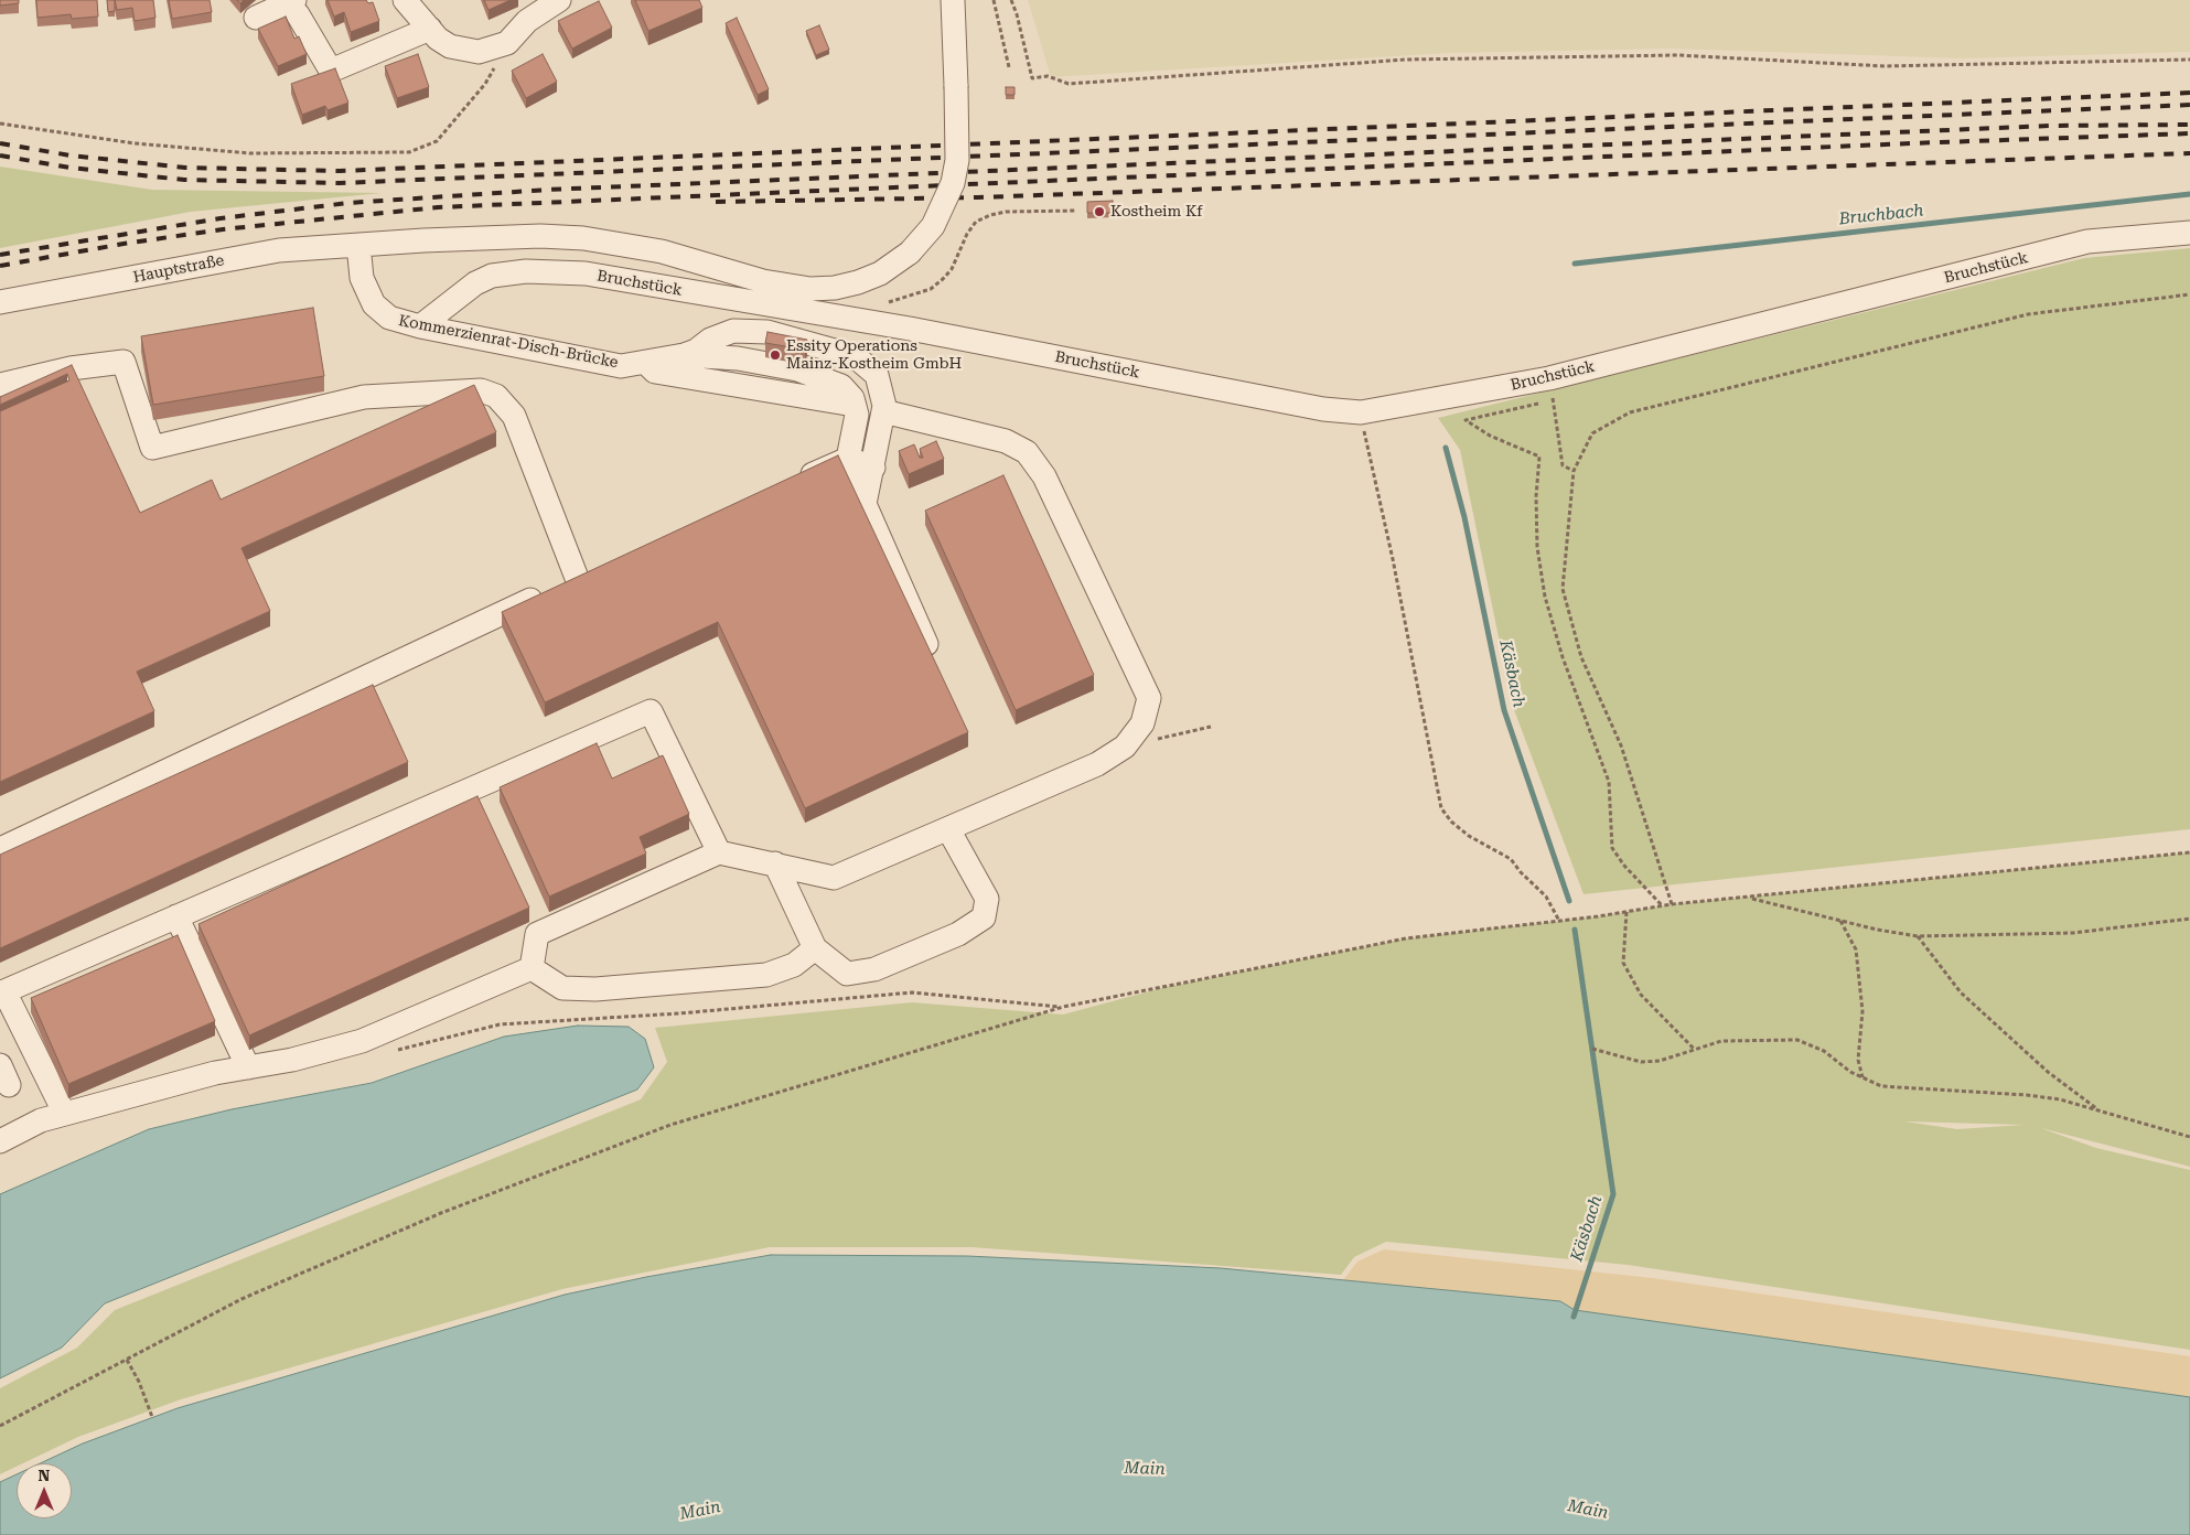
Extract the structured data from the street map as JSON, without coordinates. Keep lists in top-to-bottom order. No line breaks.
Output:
{"streets":{"street":["Bruchstück","Hauptstraße","Kommerzienrat-Disch-Brücke"]},"crossings":[["Bruchstück","Kommerzienrat-Disch-Brücke"],["Hauptstraße","Kommerzienrat-Disch-Brücke"]],"water":["Bruchbach","Käsbach","Main"],"places":["Kostheim Kf","Essity Operations Mainz-Kostheim GmbH"],"north":"top"}
